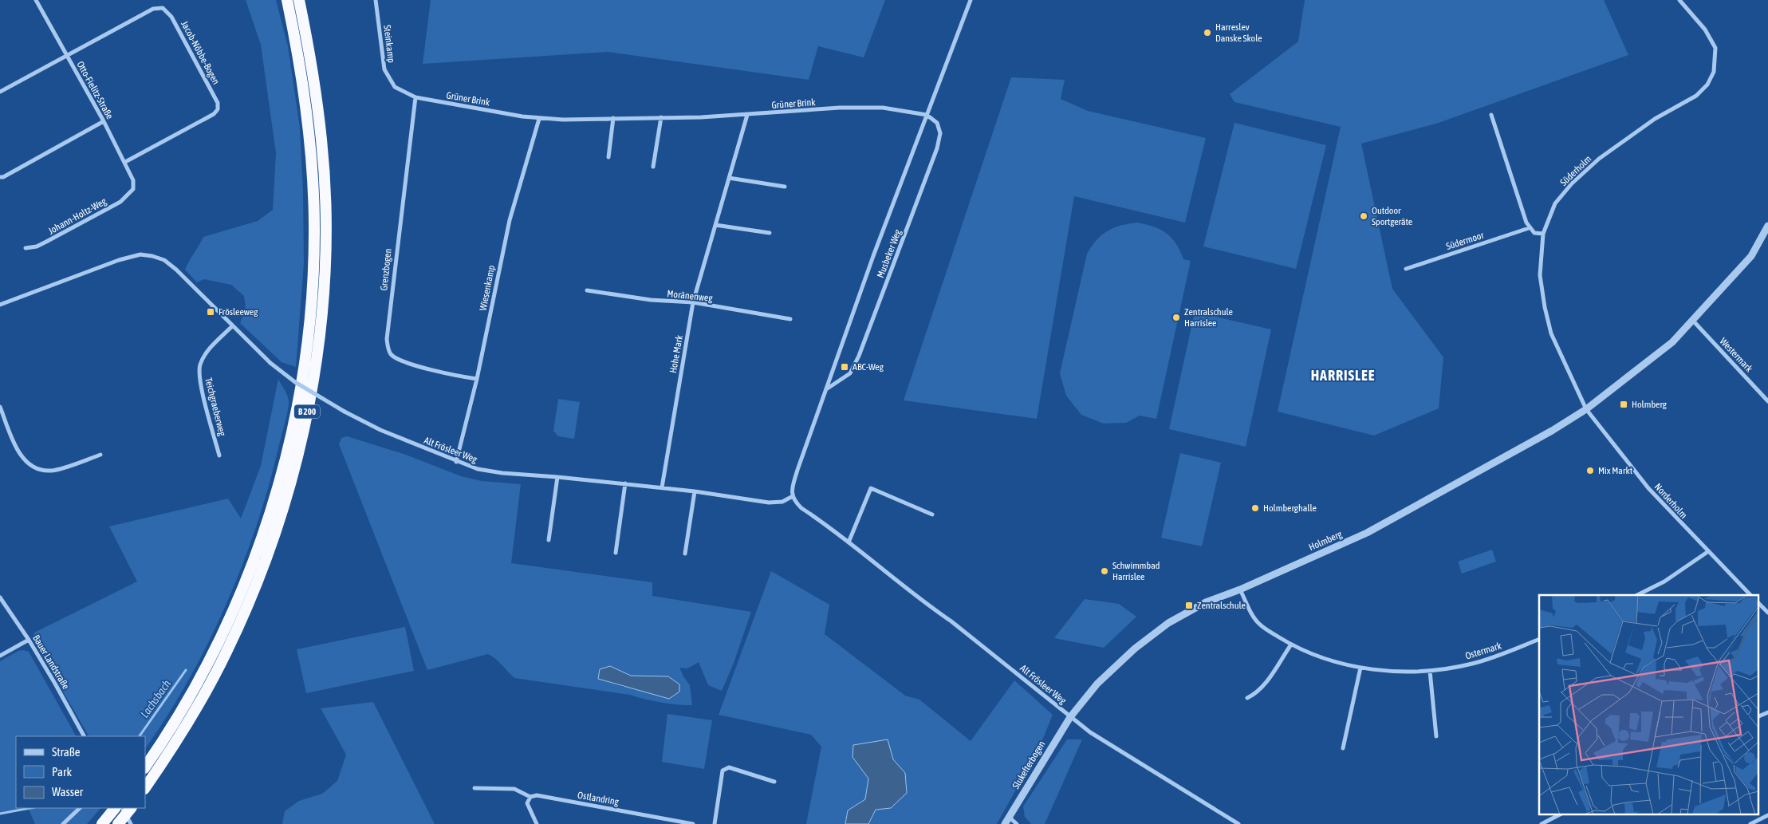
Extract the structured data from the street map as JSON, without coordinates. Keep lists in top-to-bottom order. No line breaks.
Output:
{"streets":{"highway":["B 200"],"street":["Steinkamp","Jacob-Nöbbe-Bogen","Otto-Fielitz-Straße","Grüner Brink","Süderholm","Johann-Holtz-Weg","Südermoor","Musbeker Weg","Grenzbogen","Wiesenkamp","Moränenweg","Hohe Mark","Westermark","Teichgraeberweg","Alt Frösleer Weg","Norderholm","Holmberg","Ostermark","Bauer Landstraße","Slukefterbogen","Ostlandring"]},"crossings":[["Steinkamp","Grüner Brink"],["Jacob-Nöbbe-Bogen","Otto-Fielitz-Straße"],["Otto-Fielitz-Straße","Johann-Holtz-Weg"],["Grüner Brink","Musbeker Weg"],["Grüner Brink","Grenzbogen"],["Grüner Brink","Wiesenkamp"],["Grüner Brink","Hohe Mark"],["Süderholm","Norderholm"],["Süderholm","Holmberg"],["Musbeker Weg","Alt Frösleer Weg"],["Grenzbogen","Wiesenkamp"],["Wiesenkamp","Alt Frösleer Weg"],["Moränenweg","Hohe Mark"],["Hohe Mark","Alt Frösleer Weg"],["Westermark","Holmberg"],["Teichgraeberweg","Alt Frösleer Weg"],["Alt Frösleer Weg","Holmberg"],["Alt Frösleer Weg","Slukefterbogen"],["Norderholm","Holmberg"],["Holmberg","Ostermark"],["Holmberg","Slukefterbogen"]],"districts":["HARRISLEE"],"water":["Lachsbach"],"places":{"other":["Harreslev Danske Skole","Outdoor Sportgeräte","Zentralschule Harrislee","Mix Markt","Holmberghalle","Schwimmbad Harrislee"],"transit":["Frösleeweg","ABC-Weg","Holmberg","Zentralschule"]},"legend":["Straße","Park","Wasser"]}
